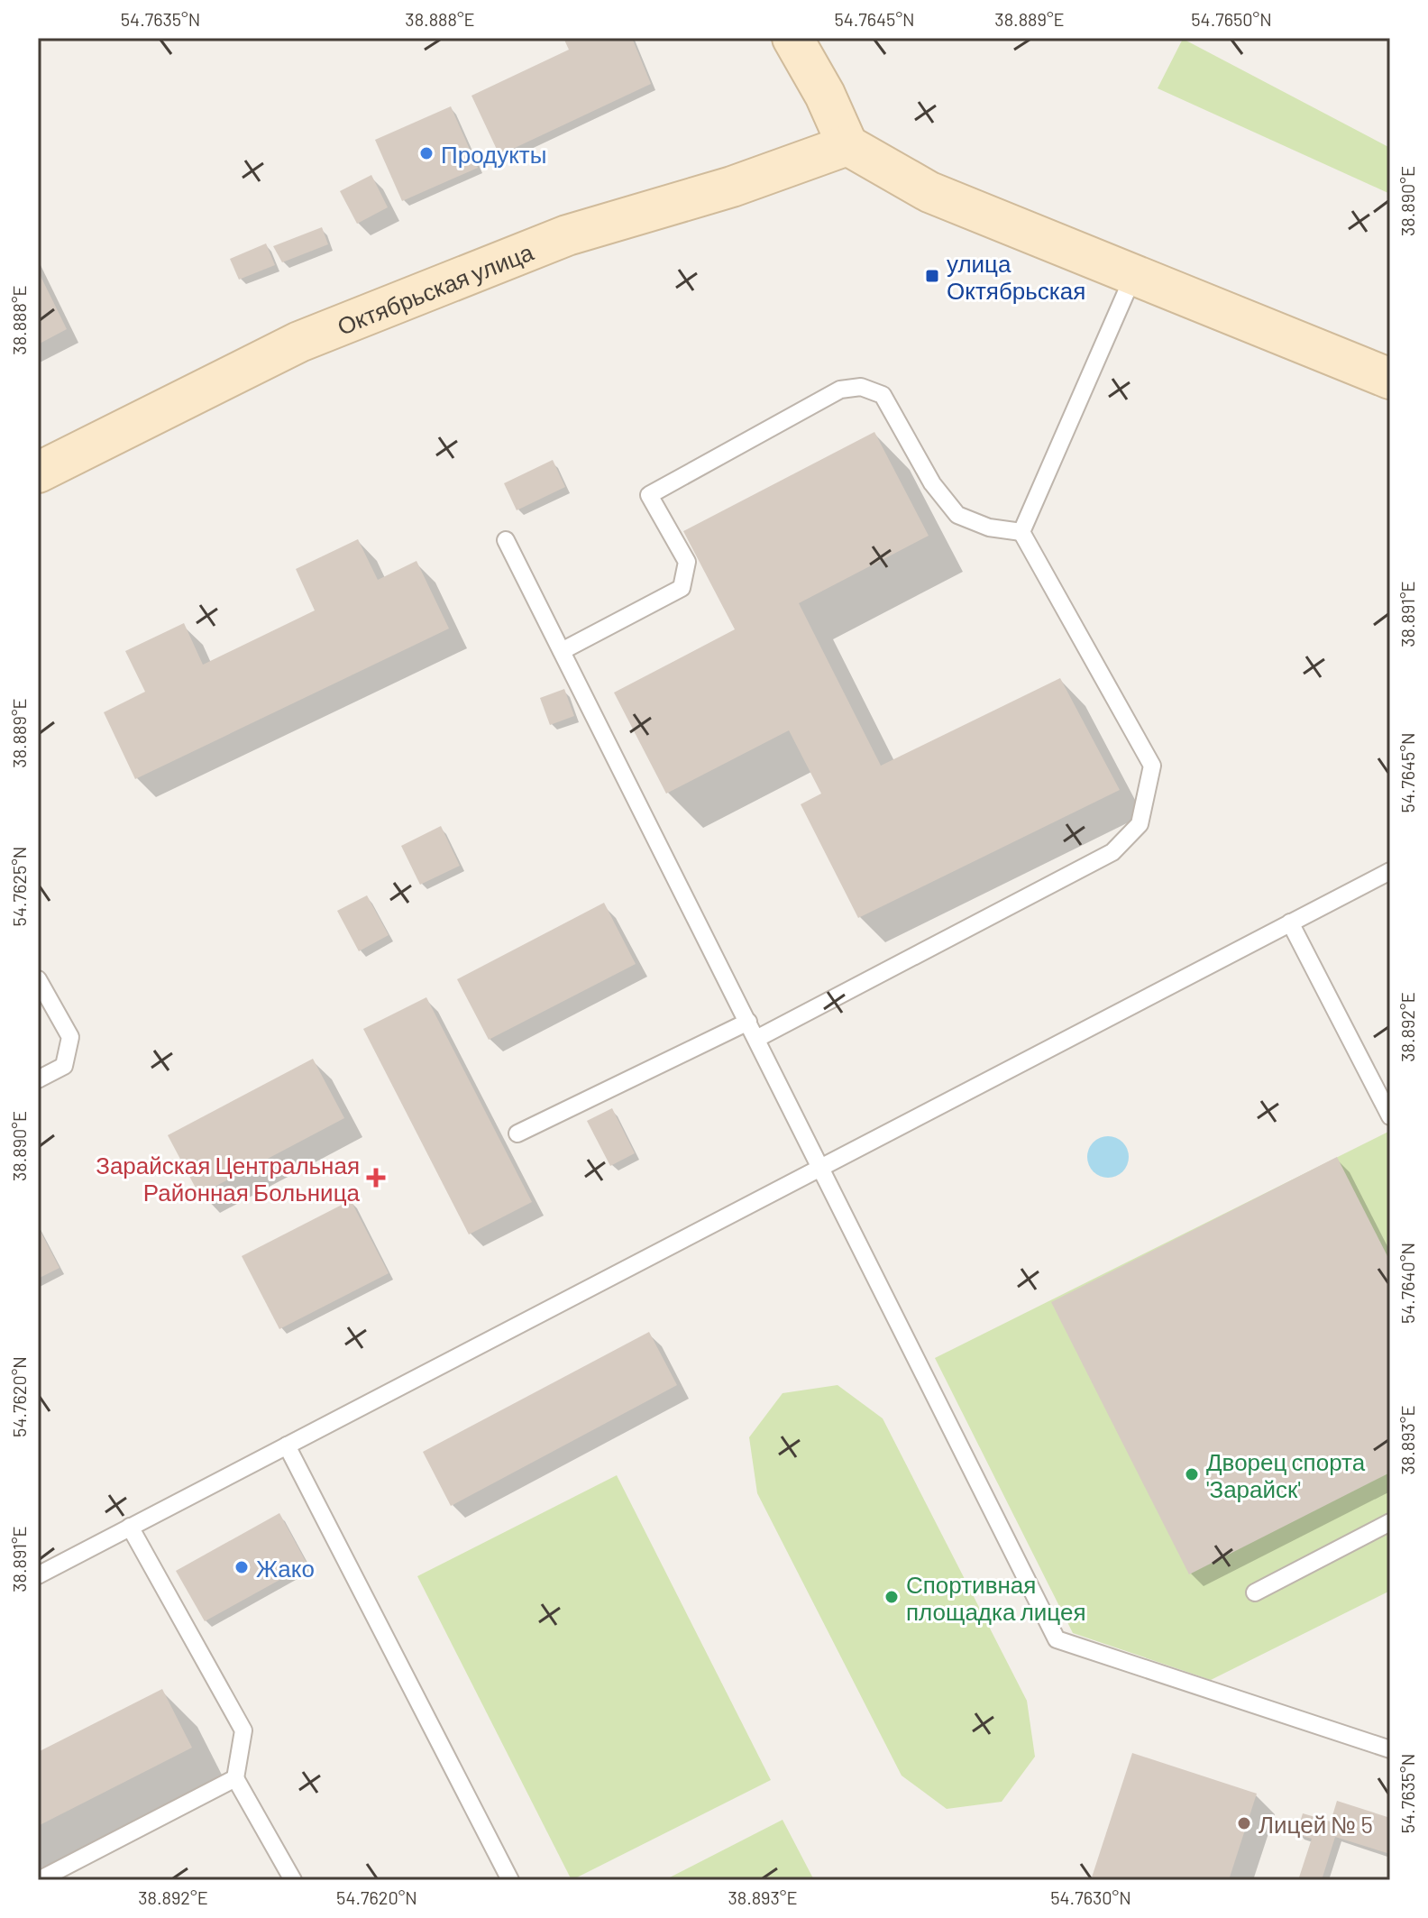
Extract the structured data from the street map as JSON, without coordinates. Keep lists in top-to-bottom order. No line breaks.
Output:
{"streets":{"main road":["Октябрьская улица"]},"places":{"other":["Продукты","Дворец спорта 'Зарайск'","Жако","Спортивная площадка лицея","Лицей № 5"],"transit":["улица Октябрьская"],"health":["Зарайская Центральная Районная Больница"]},"coordinates":["54.7635°N","38.888°E","54.7645°N","38.889°E","54.7650°N","38.890°E","38.891°E","54.7625°N","38.892°E","54.7640°N","54.7620°N","38.893°E","54.7630°N"]}
